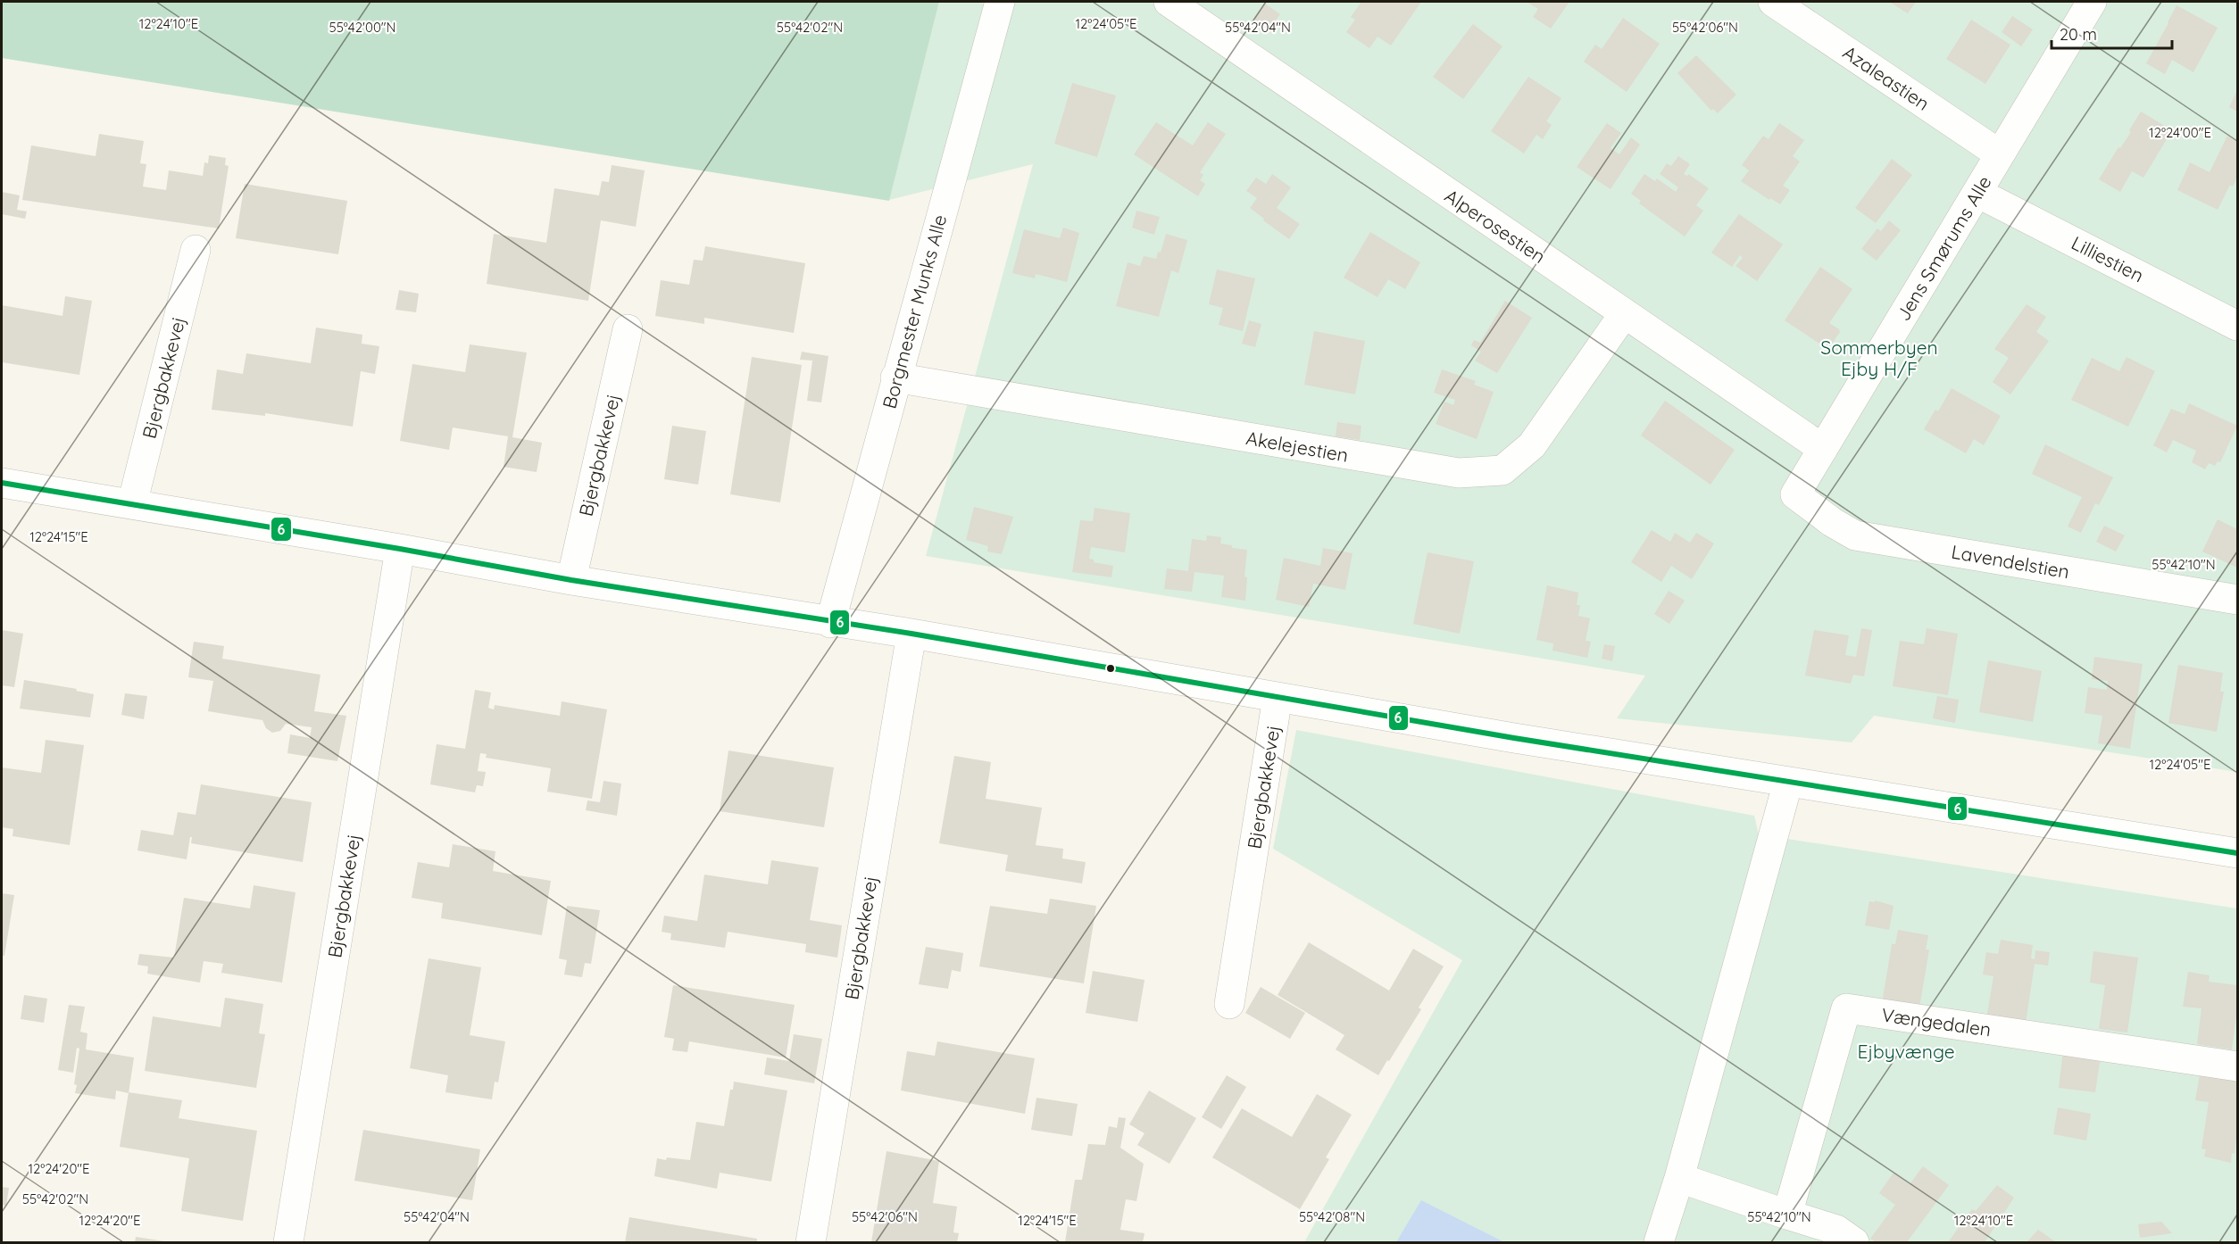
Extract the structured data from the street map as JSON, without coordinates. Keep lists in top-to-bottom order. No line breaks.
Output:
{"streets":{"street":["Azaleastien","Alperosestien","Jens Smørums Alle","Lilliestien","Borgmester Munks Alle","Bjergbakkevej","Akelejestien","Lavendelstien","Vængedalen"]},"crossings":[["Azaleastien","Jens Smørums Alle"],["Alperosestien","Jens Smørums Alle"],["Alperosestien","Akelejestien"],["Jens Smørums Alle","Lilliestien"],["Jens Smørums Alle","Lavendelstien"],["Borgmester Munks Alle","Akelejestien"]],"parks":["Sommerbyen Ejby H/F","Ejbyvænge"],"lines":["transit line 6"],"scale_bar":"20 m","coordinates":["12°24'10\"E","12°24'05\"E","55°42'00\"N","55°42'02\"N","55°42'04\"N","55°42'06\"N","12°24'00\"E","12°24'15\"E","55°42'10\"N","12°24'20\"E","55°42'08\"N"]}
